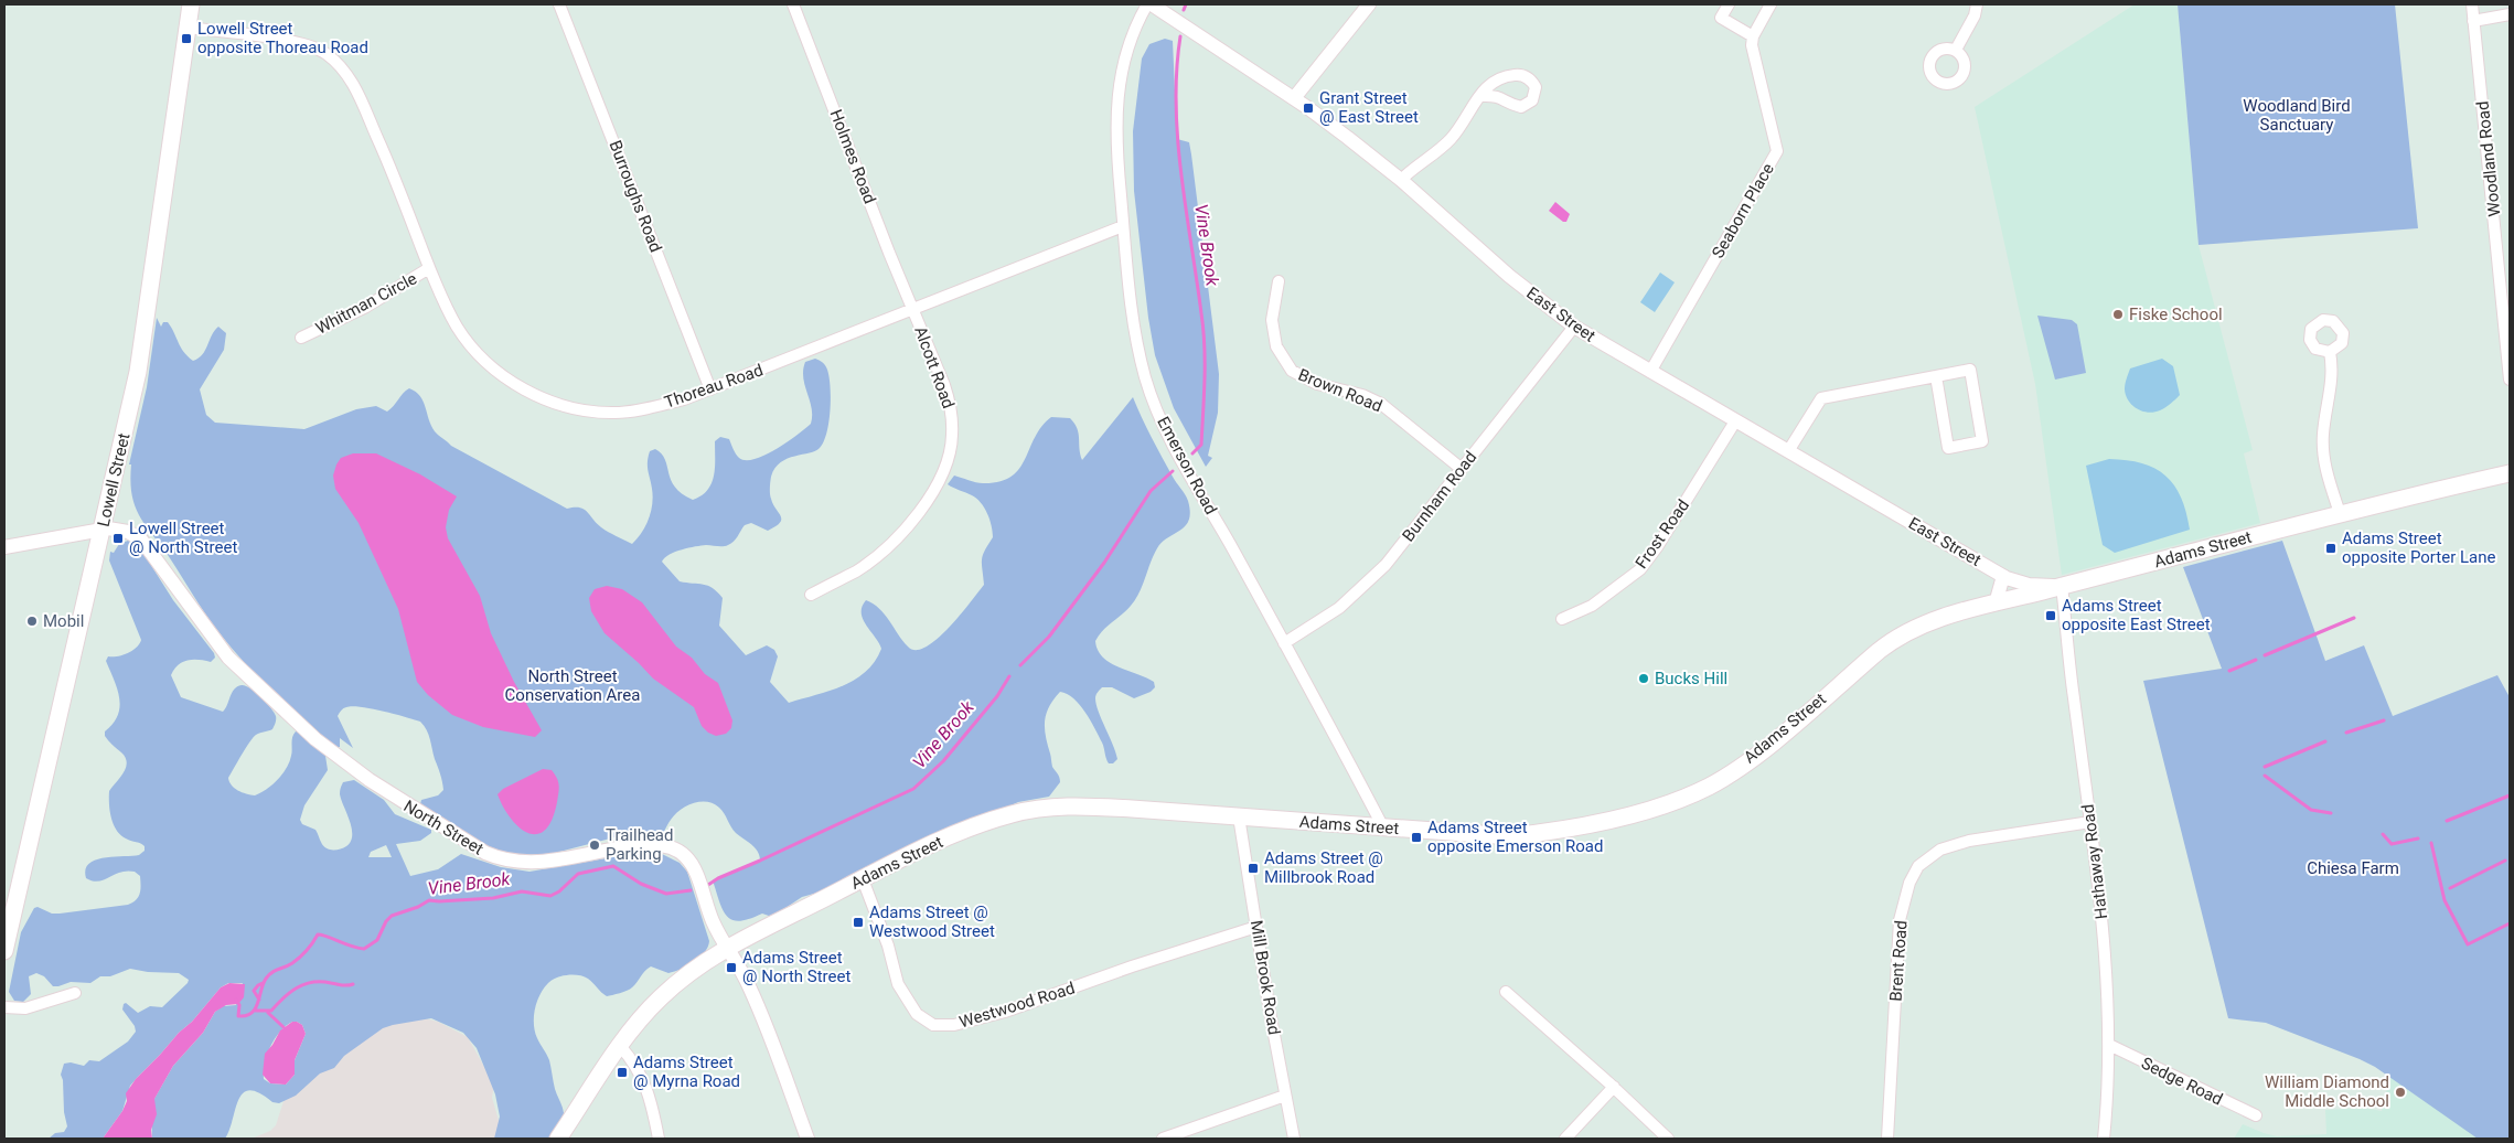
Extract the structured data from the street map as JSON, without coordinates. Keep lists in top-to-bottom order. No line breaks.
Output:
{"streets":{"main road":["Lowell Street","Adams Street"],"street":["Holmes Road","Woodland Road","Burroughs Road","Seaborn Place","Whitman Circle","East Street","Alcott Road","Thoreau Road","Brown Road","Emerson Road","Burnham Road","Frost Road","North Street","Hathaway Road","Brent Road","Mill Brook Road","Westwood Road","Sedge Road"]},"crossings":[["Holmes Road","Alcott Road"],["Holmes Road","Thoreau Road"],["Burroughs Road","Thoreau Road"],["Seaborn Place","East Street"],["Whitman Circle","Thoreau Road"],["East Street","Burnham Road"],["East Street","Frost Road"],["East Street","Adams Street"],["East Street","Hathaway Road"],["Alcott Road","Thoreau Road"],["Thoreau Road","Emerson Road"],["Thoreau Road","Lowell Street"],["Brown Road","Burnham Road"],["Emerson Road","Burnham Road"],["Emerson Road","Adams Street"],["Lowell Street","North Street"],["Adams Street","North Street"],["Adams Street","Hathaway Road"],["Adams Street","Mill Brook Road"],["Adams Street","Westwood Road"],["Hathaway Road","Brent Road"],["Hathaway Road","Sedge Road"],["Mill Brook Road","Westwood Road"]],"water":["Vine Brook"],"parks":["Woodland Bird Sanctuary","North Street Conservation Area","Chiesa Farm"],"places":{"transit":["Lowell Street opposite Thoreau Road","Grant Street @ East Street","Lowell Street @ North Street","Adams Street opposite Porter Lane","Adams Street opposite East Street","Adams Street opposite Emerson Road","Adams Street @ Millbrook Road","Adams Street @ Westwood Street","Adams Street @ North Street","Adams Street @ Myrna Road"],"other":["Fiske School","Mobil","Bucks Hill","Trailhead Parking","William Diamond Middle School"]}}
